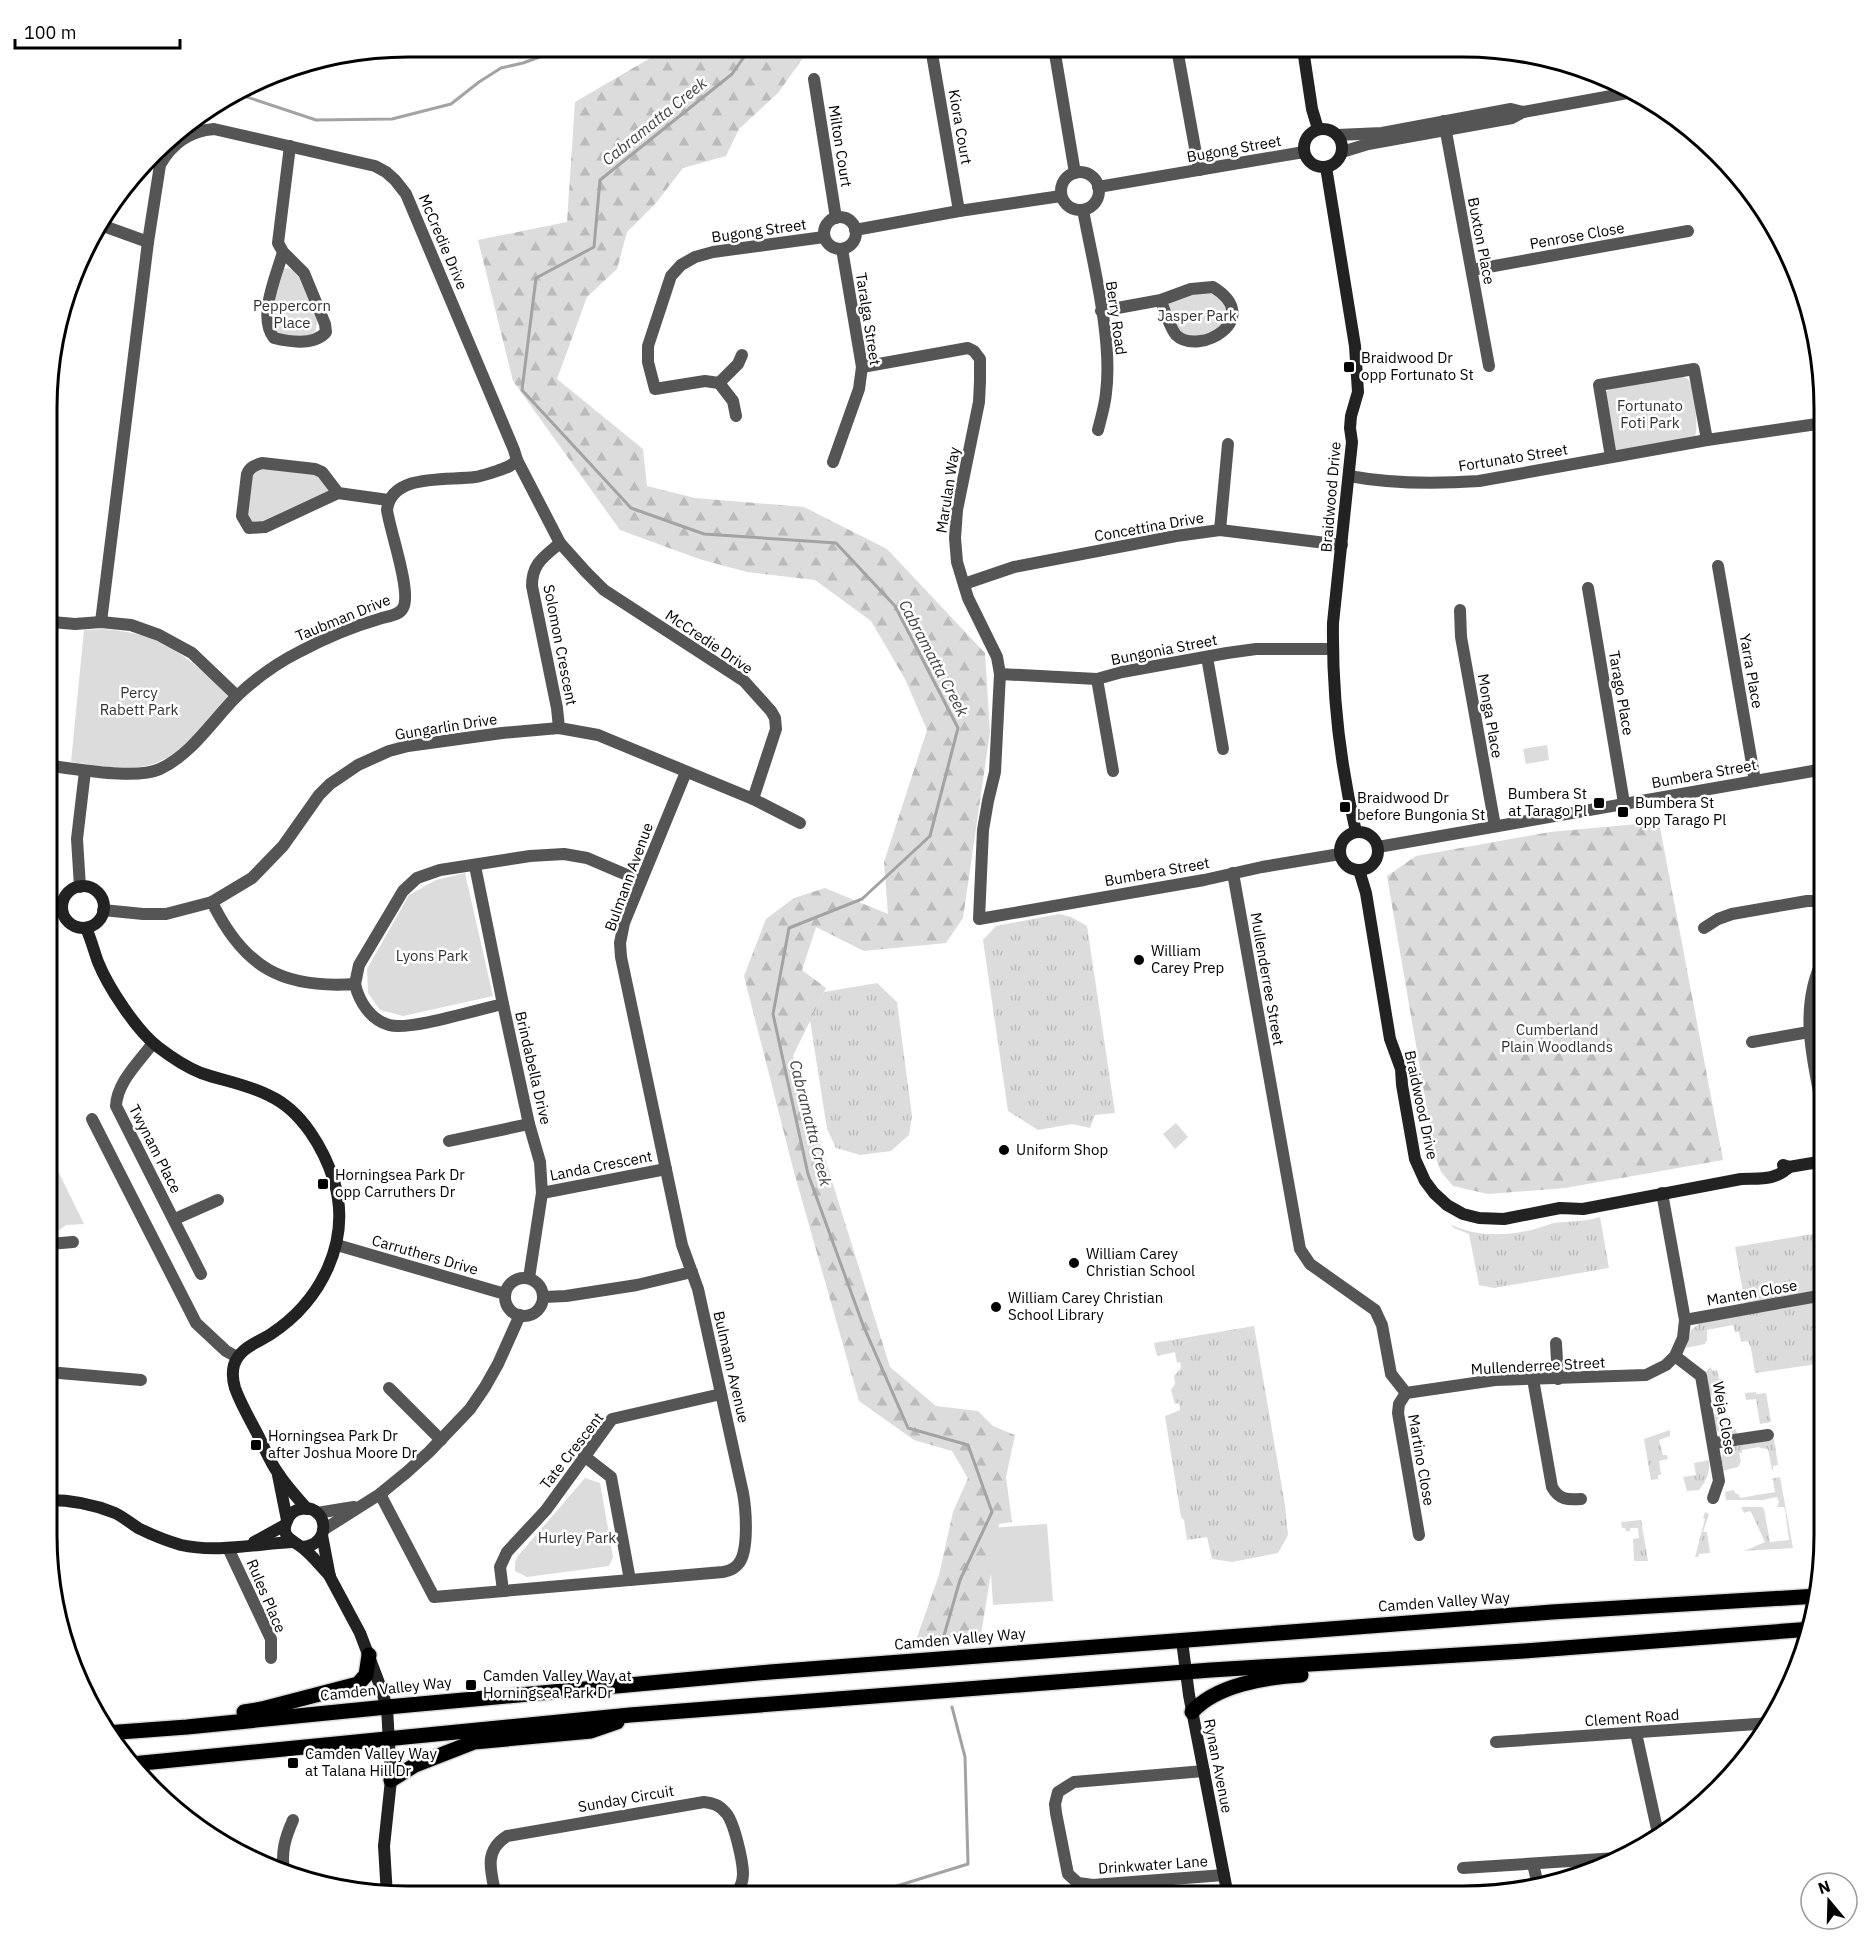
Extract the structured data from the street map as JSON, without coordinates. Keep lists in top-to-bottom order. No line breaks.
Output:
{"streets":{"main road":["Camden Valley Way"],"street":["Kiora Court","Milton Court","Bugong Street","Penrose Close","Buxton Place","McCredie Drive","Berry Road","Taralga Street","Fortunato Street","Marulan Way","Braidwood Drive","Concettina Drive","Taubman Drive","Solomon Crescent","Bungonia Street","Yarra Place","Tarago Place","Monga Place","Gungarlin Drive","Bumbera Street","Bulmann Avenue","Mullenderree Street","Brindabella Drive","Twynam Place","Landa Crescent","Carruthers Drive","Manten Close","Weja Close","Tate Crescent","Martino Close","Rules Place","Clement Road","Rynan Avenue","Sunday Circuit","Drinkwater Lane"]},"crossings":[["Milton Court","Bugong Street"],["Milton Court","Taralga Street"],["Bugong Street","Berry Road"],["Bugong Street","Taralga Street"],["Bugong Street","Braidwood Drive"],["Penrose Close","Buxton Place"],["McCredie Drive","Solomon Crescent"],["McCredie Drive","Gungarlin Drive"],["Taralga Street","Marulan Way"],["Fortunato Street","Braidwood Drive"],["Marulan Way","Concettina Drive"],["Marulan Way","Bungonia Street"],["Marulan Way","Bumbera Street"],["Braidwood Drive","Concettina Drive"],["Braidwood Drive","Bungonia Street"],["Braidwood Drive","Bumbera Street"],["Solomon Crescent","Gungarlin Drive"],["Yarra Place","Bumbera Street"],["Tarago Place","Bumbera Street"],["Monga Place","Bumbera Street"],["Gungarlin Drive","Bulmann Avenue"],["Bumbera Street","Mullenderree Street"],["Bulmann Avenue","Landa Crescent"],["Bulmann Avenue","Tate Crescent"],["Mullenderree Street","Weja Close"],["Mullenderree Street","Martino Close"],["Brindabella Drive","Landa Crescent"],["Brindabella Drive","Carruthers Drive"],["Camden Valley Way","Rynan Avenue"],["Rynan Avenue","Drinkwater Lane"]],"water":["Cabramatta Creek"],"parks":["Peppercorn Place","Jasper Park","Fortunato Foti Park","Percy Rabett Park","Lyons Park","Cumberland Plain Woodlands","Hurley Park"],"places":{"transit":["Braidwood Dr opp Fortunato St","Bumbera St at Tarago Pl","Braidwood Dr before Bungonia St","Bumbera St opp Tarago Pl","Horningsea Park Dr opp Carruthers Dr","Horningsea Park Dr after Joshua Moore Dr","Camden Valley Way at Horningsea Park Dr","Camden Valley Way at Talana Hill Dr"],"other":["William Carey Prep","Uniform Shop","William Carey Christian School","William Carey Christian School Library"]},"scale_bar":"100 m","north":"top"}
